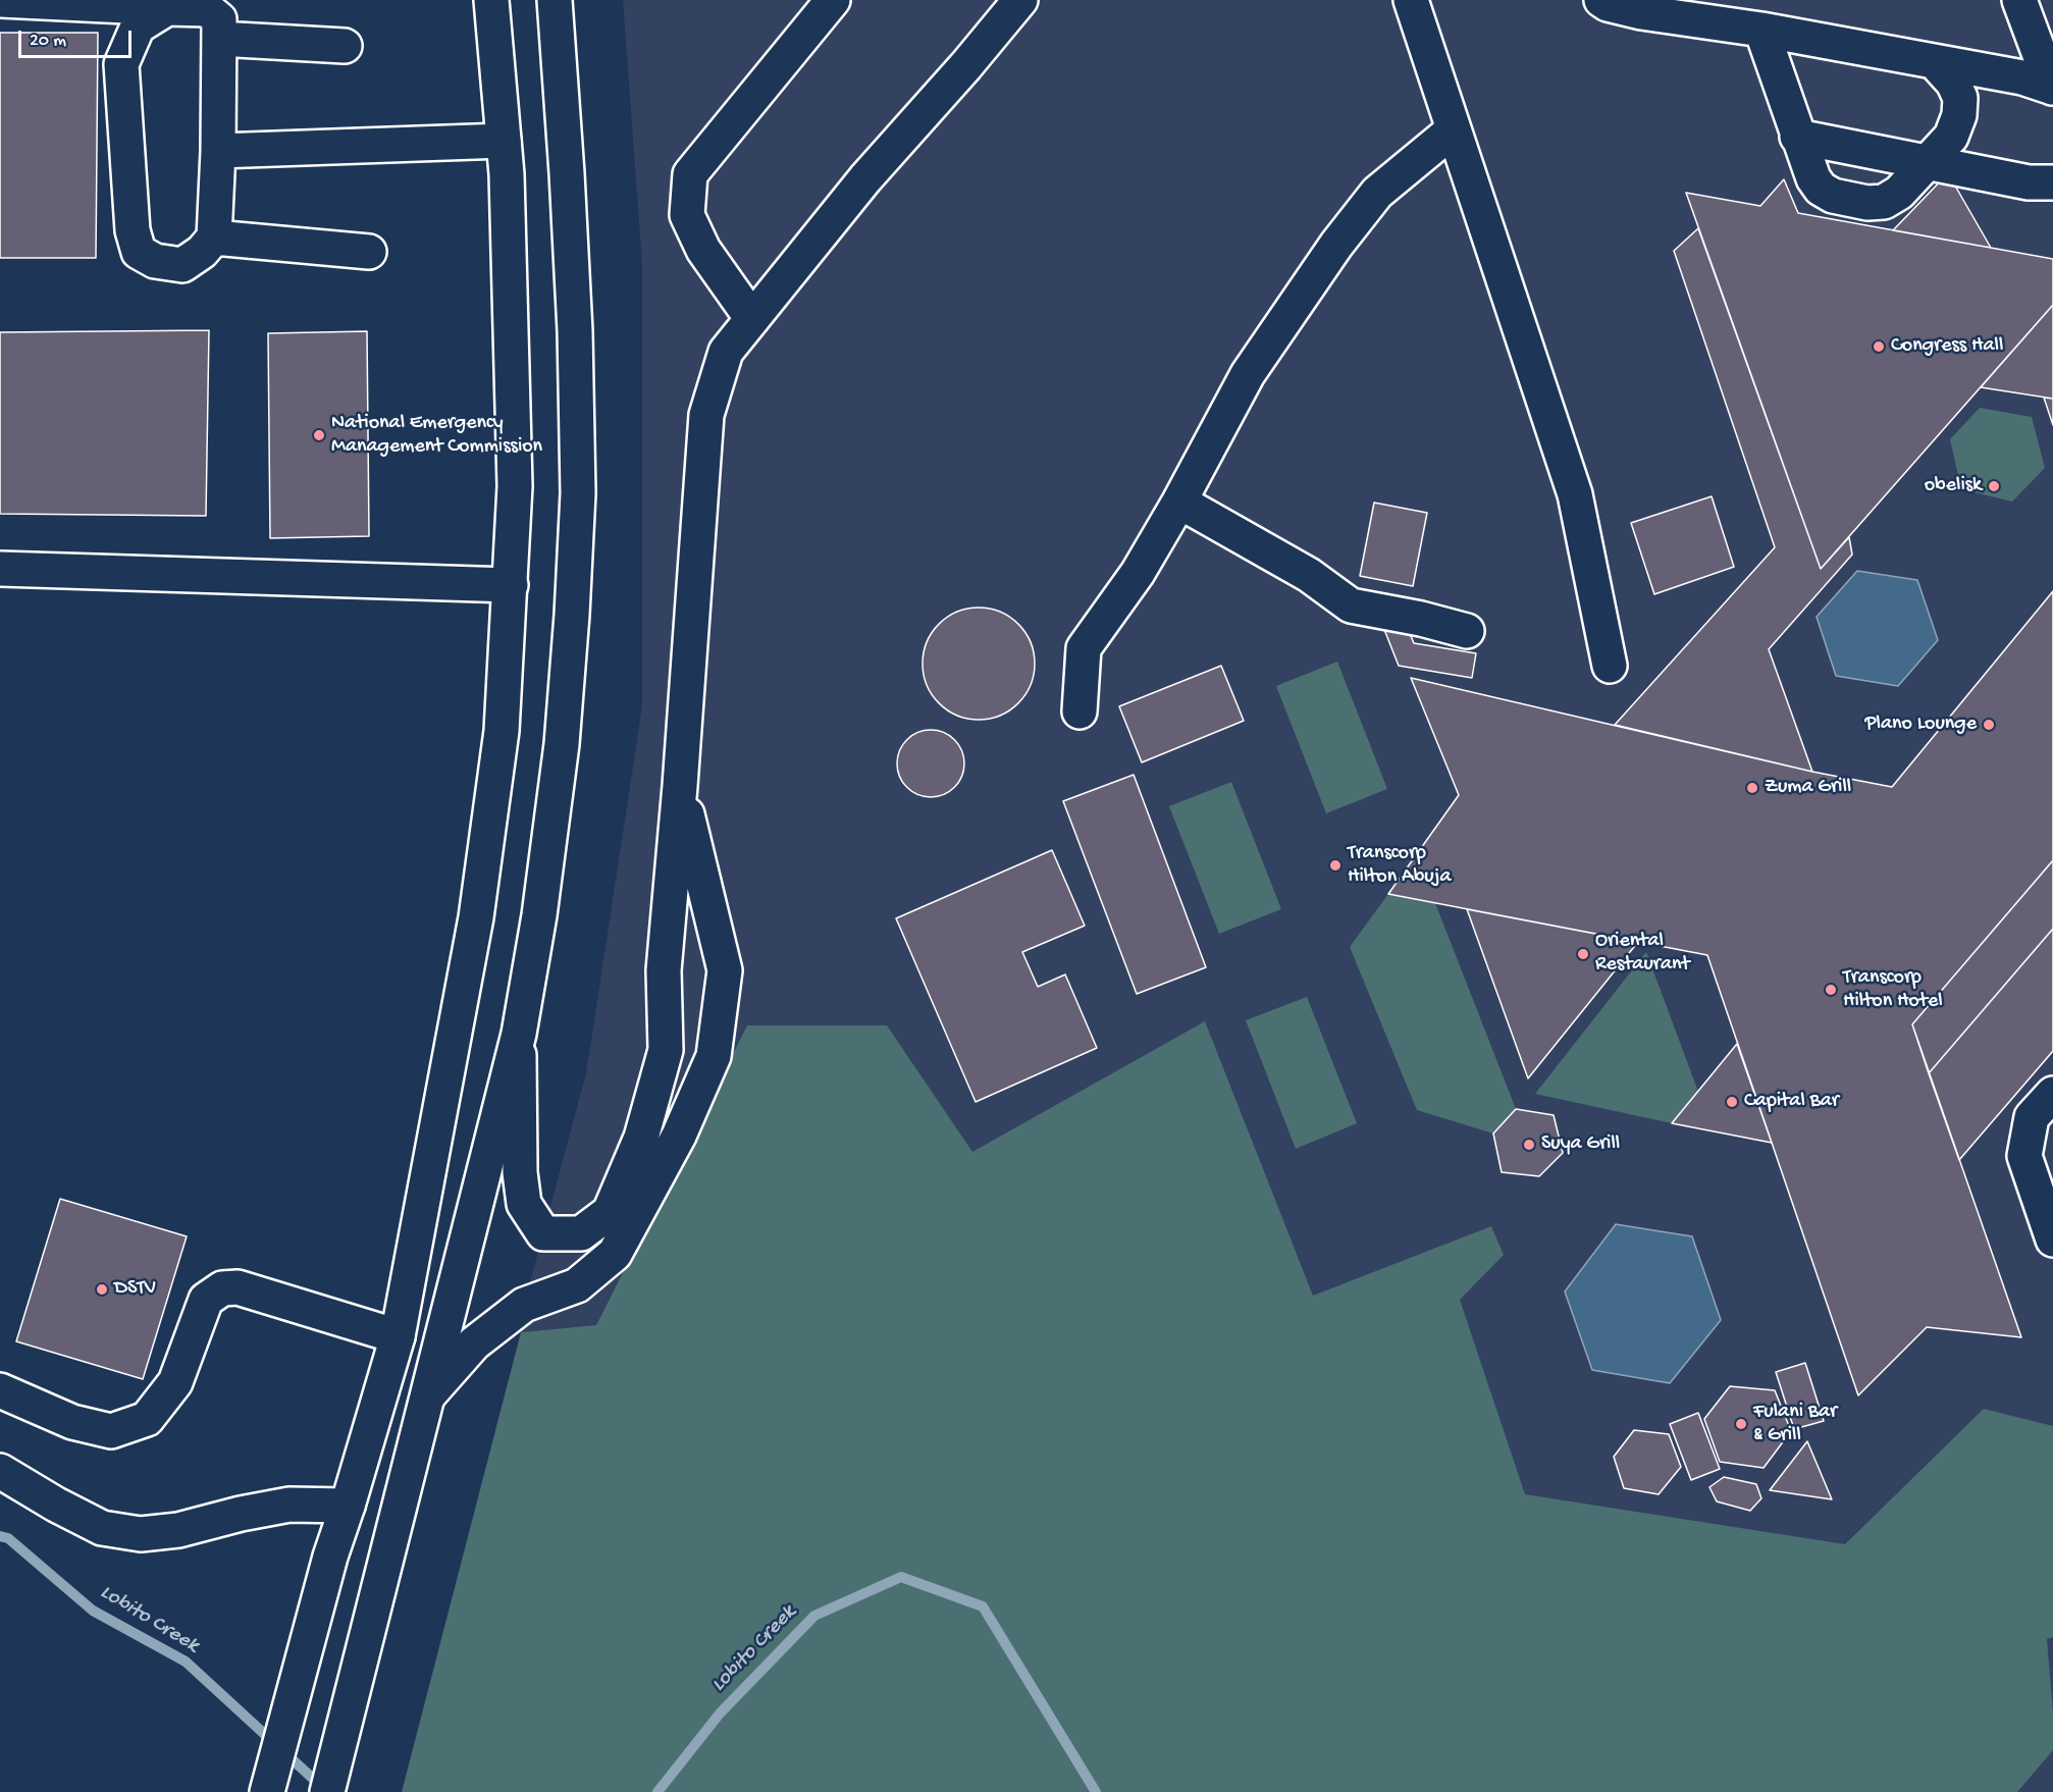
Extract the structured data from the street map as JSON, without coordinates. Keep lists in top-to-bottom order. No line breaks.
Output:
{"water":["Lobito Creek"],"places":["Congress Hall","National Emergency Management Commission","obelisk","Plano Lounge","Zuma Grill","Transcorp Hilton Abuja","Oriental Restaurant","Transcorp Hilton Hotel","Capital Bar","Suya Grill","DSTV","Fulani Bar & Grill"],"scale_bar":"20 m"}
